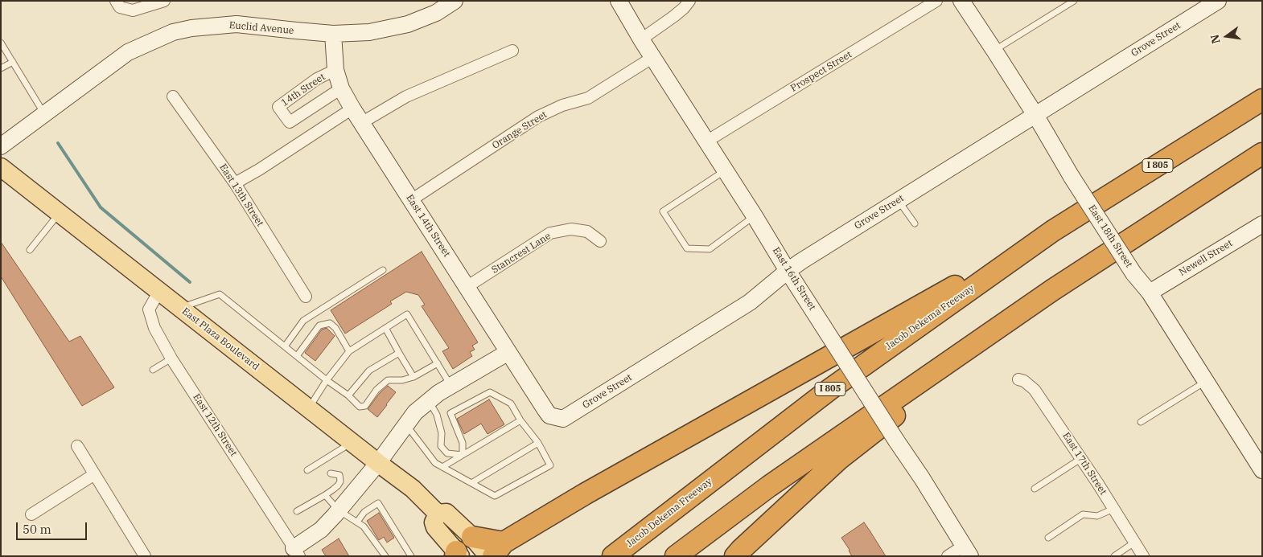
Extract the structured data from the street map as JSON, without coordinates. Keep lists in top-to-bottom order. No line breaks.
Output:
{"streets":{"highway":["I 805","Jacob Dekema Freeway"],"main road":["East Plaza Boulevard"],"street":["Euclid Avenue","Grove Street","Prospect Street","14th Street","Orange Street","East 13th Street","East 14th Street","East 18th Street","Stancrest Lane","Newell Street","East 16th Street","East 12th Street","East 17th Street"]},"crossings":[["Euclid Avenue","East 14th Street"],["Grove Street","East 14th Street"],["Grove Street","East 18th Street"],["Grove Street","East 16th Street"],["Prospect Street","East 16th Street"],["14th Street","East 14th Street"],["Orange Street","East 14th Street"],["Orange Street","East 16th Street"],["East 14th Street","Stancrest Lane"],["East 18th Street","Newell Street"],["East Plaza Boulevard","East 12th Street"]],"scale_bar":"50 m","north":"left"}
